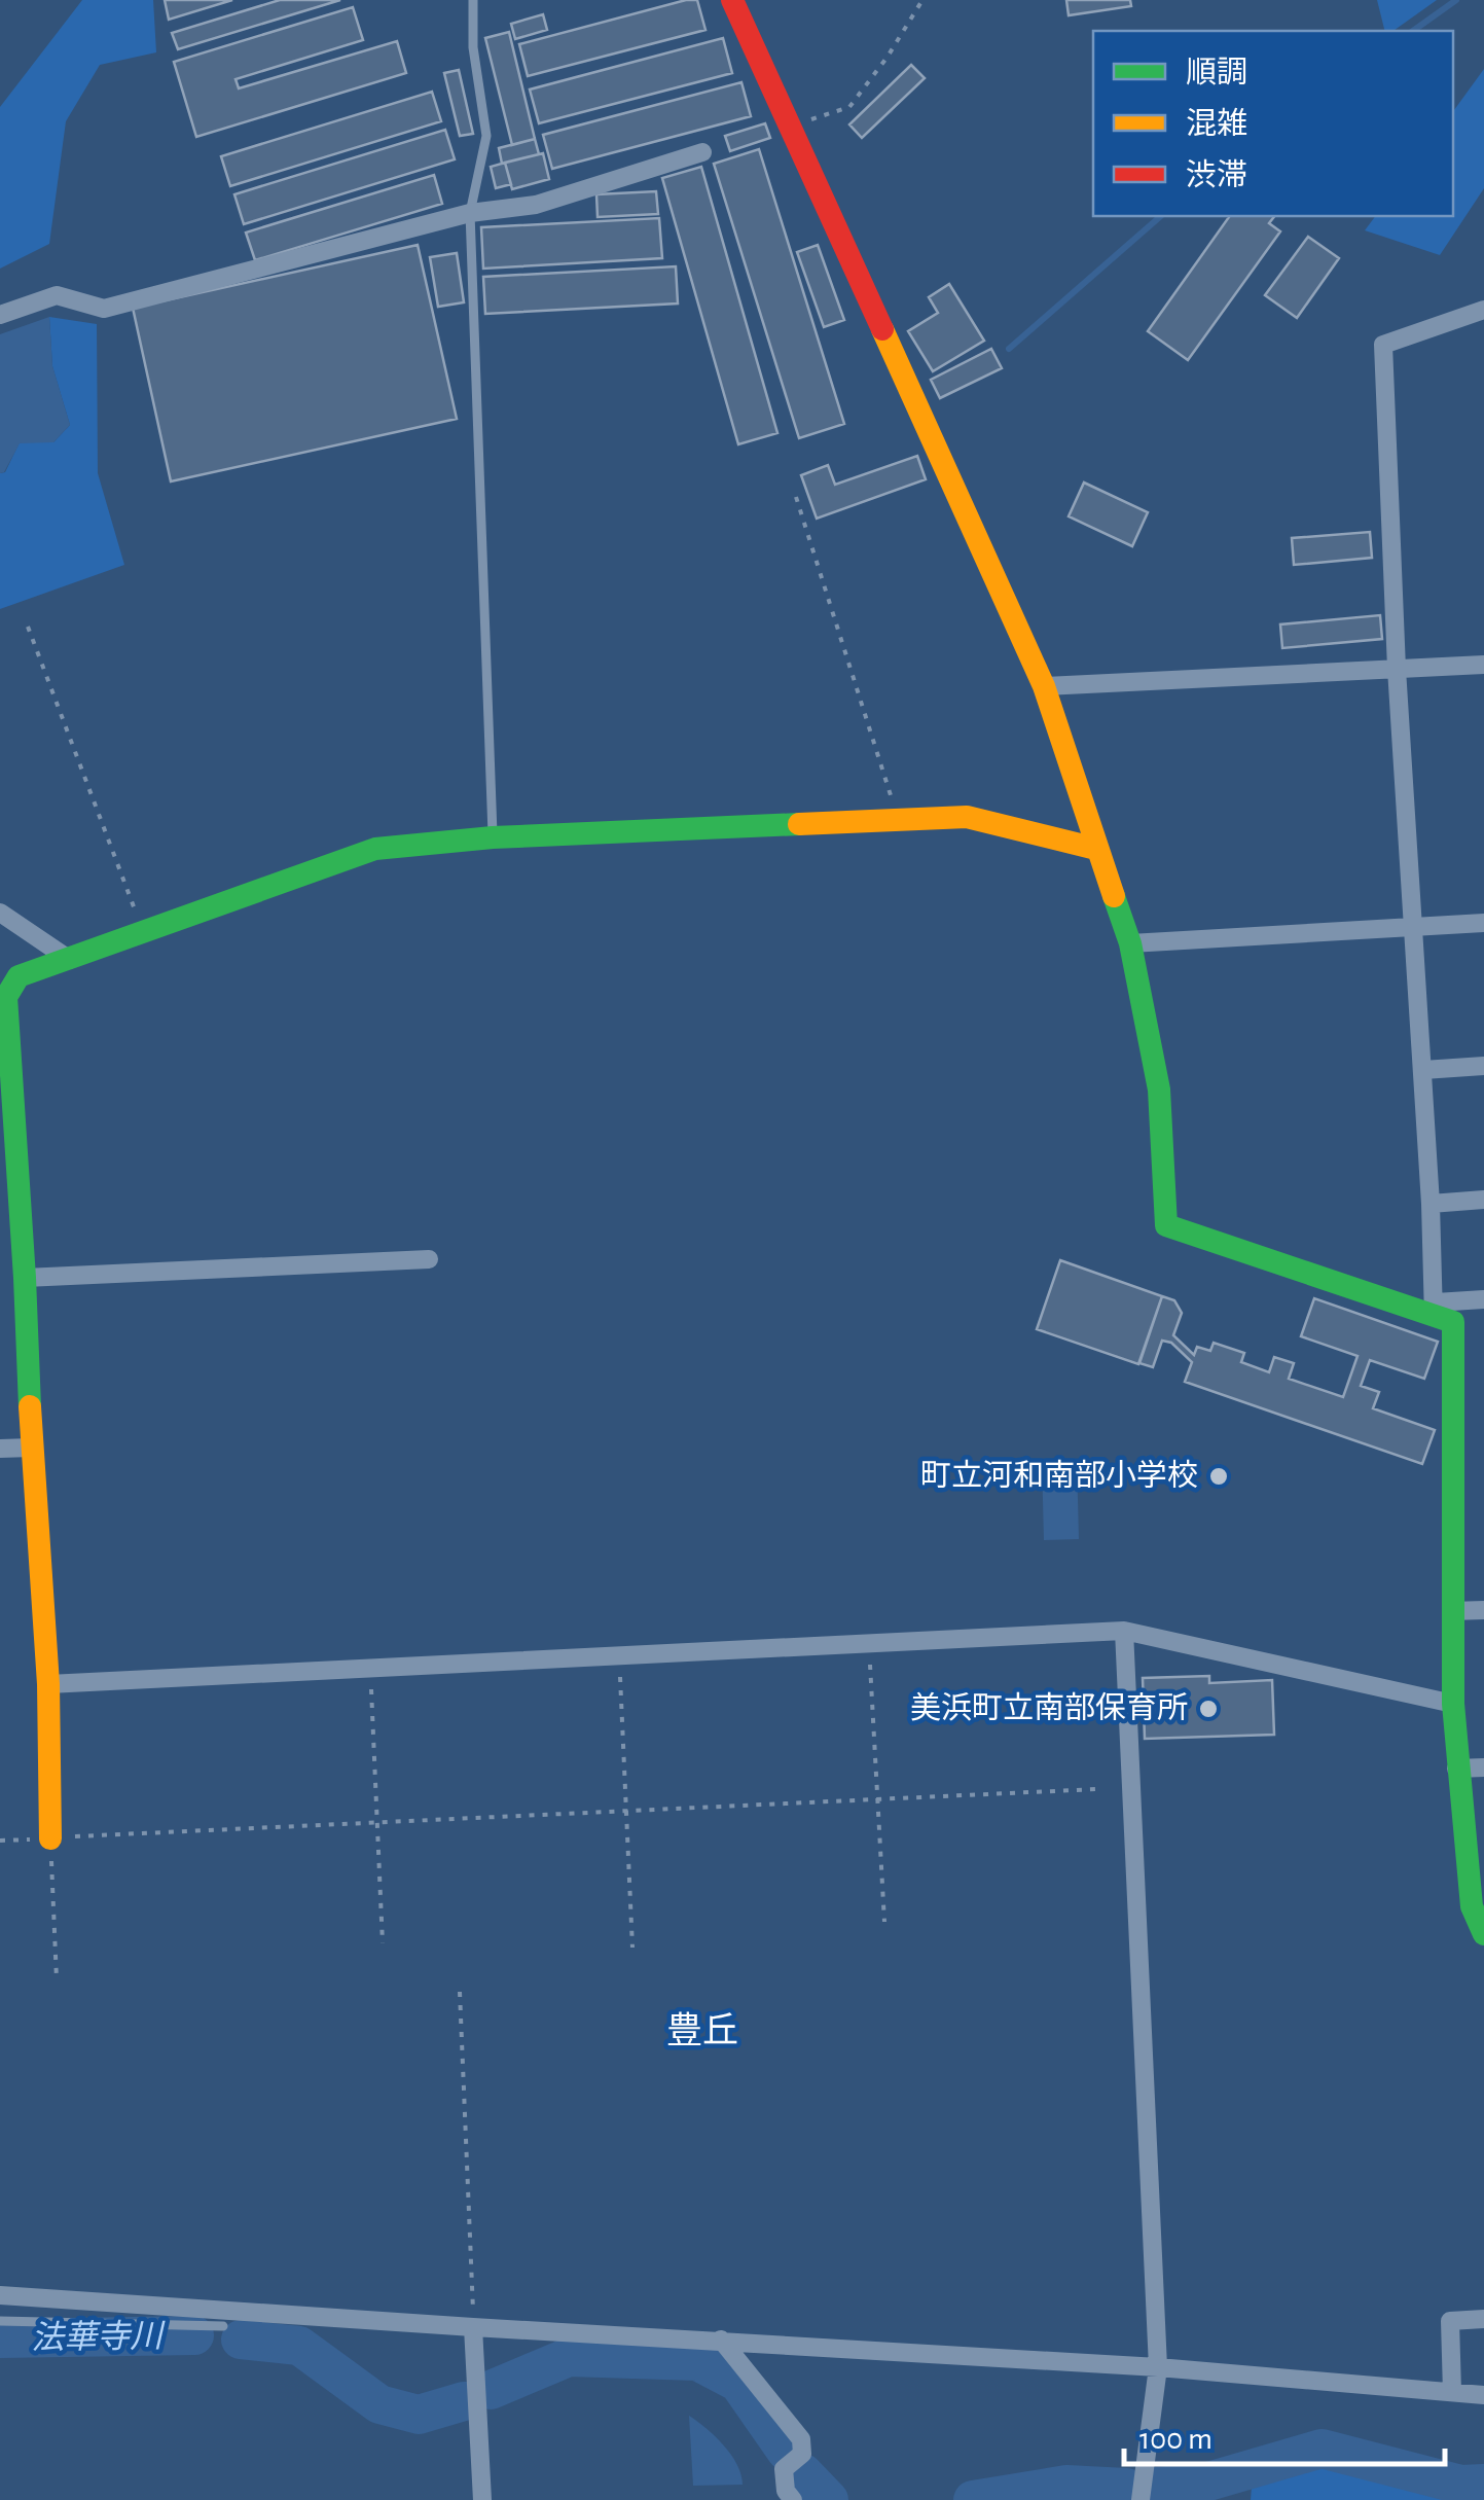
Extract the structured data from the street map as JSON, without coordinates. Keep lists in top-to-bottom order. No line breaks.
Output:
{"districts":["豊丘"],"water":["法華寺川"],"places":["町立河和南部小学校","美浜町立南部保育所"],"legend":["順調","混雑","渋滞"],"scale_bar":"100 m"}
